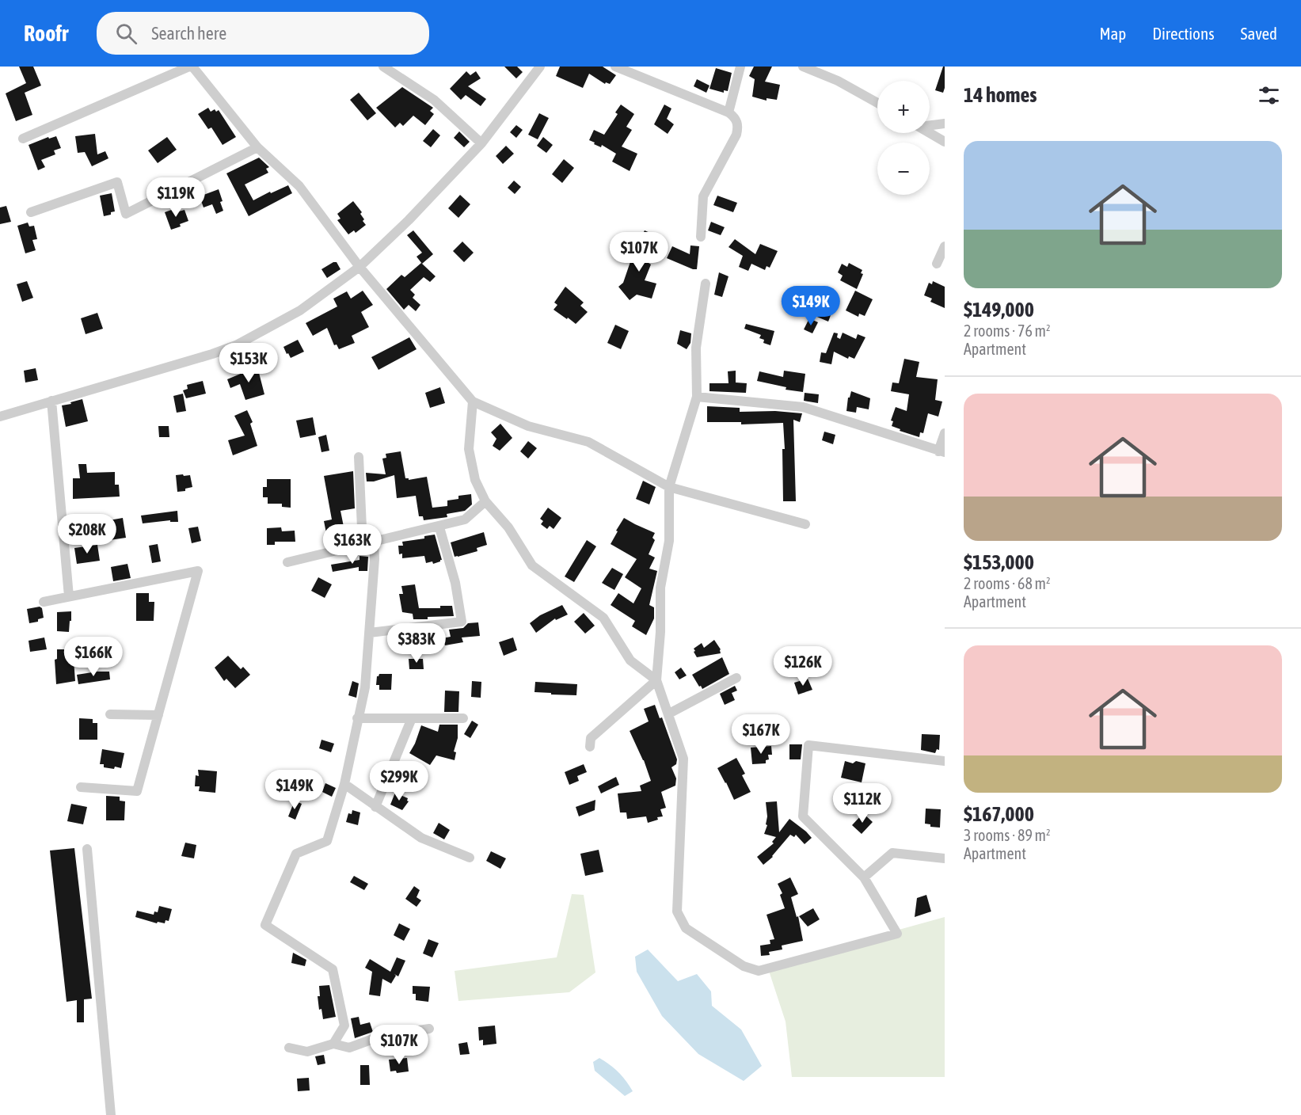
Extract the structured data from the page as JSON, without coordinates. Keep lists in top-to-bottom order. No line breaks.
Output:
{"page":{"header":"Roofr","search":"Search here","nav":["Map","Directions","Saved"],"heading":"14 homes","map_buttons":["+","−"],"list":[{"name":"$149,000","note":"2 rooms · 76 m² · Apartment"},{"name":"$153,000","note":"2 rooms · 68 m² · Apartment"},{"name":"$167,000","note":"3 rooms · 89 m² · Apartment"}],"price":["$119K","$107K","$149K","$153K","$208K","$163K","$383K","$166K","$126K","$167K","$299K","$149K","$112K","$107K"]}}
